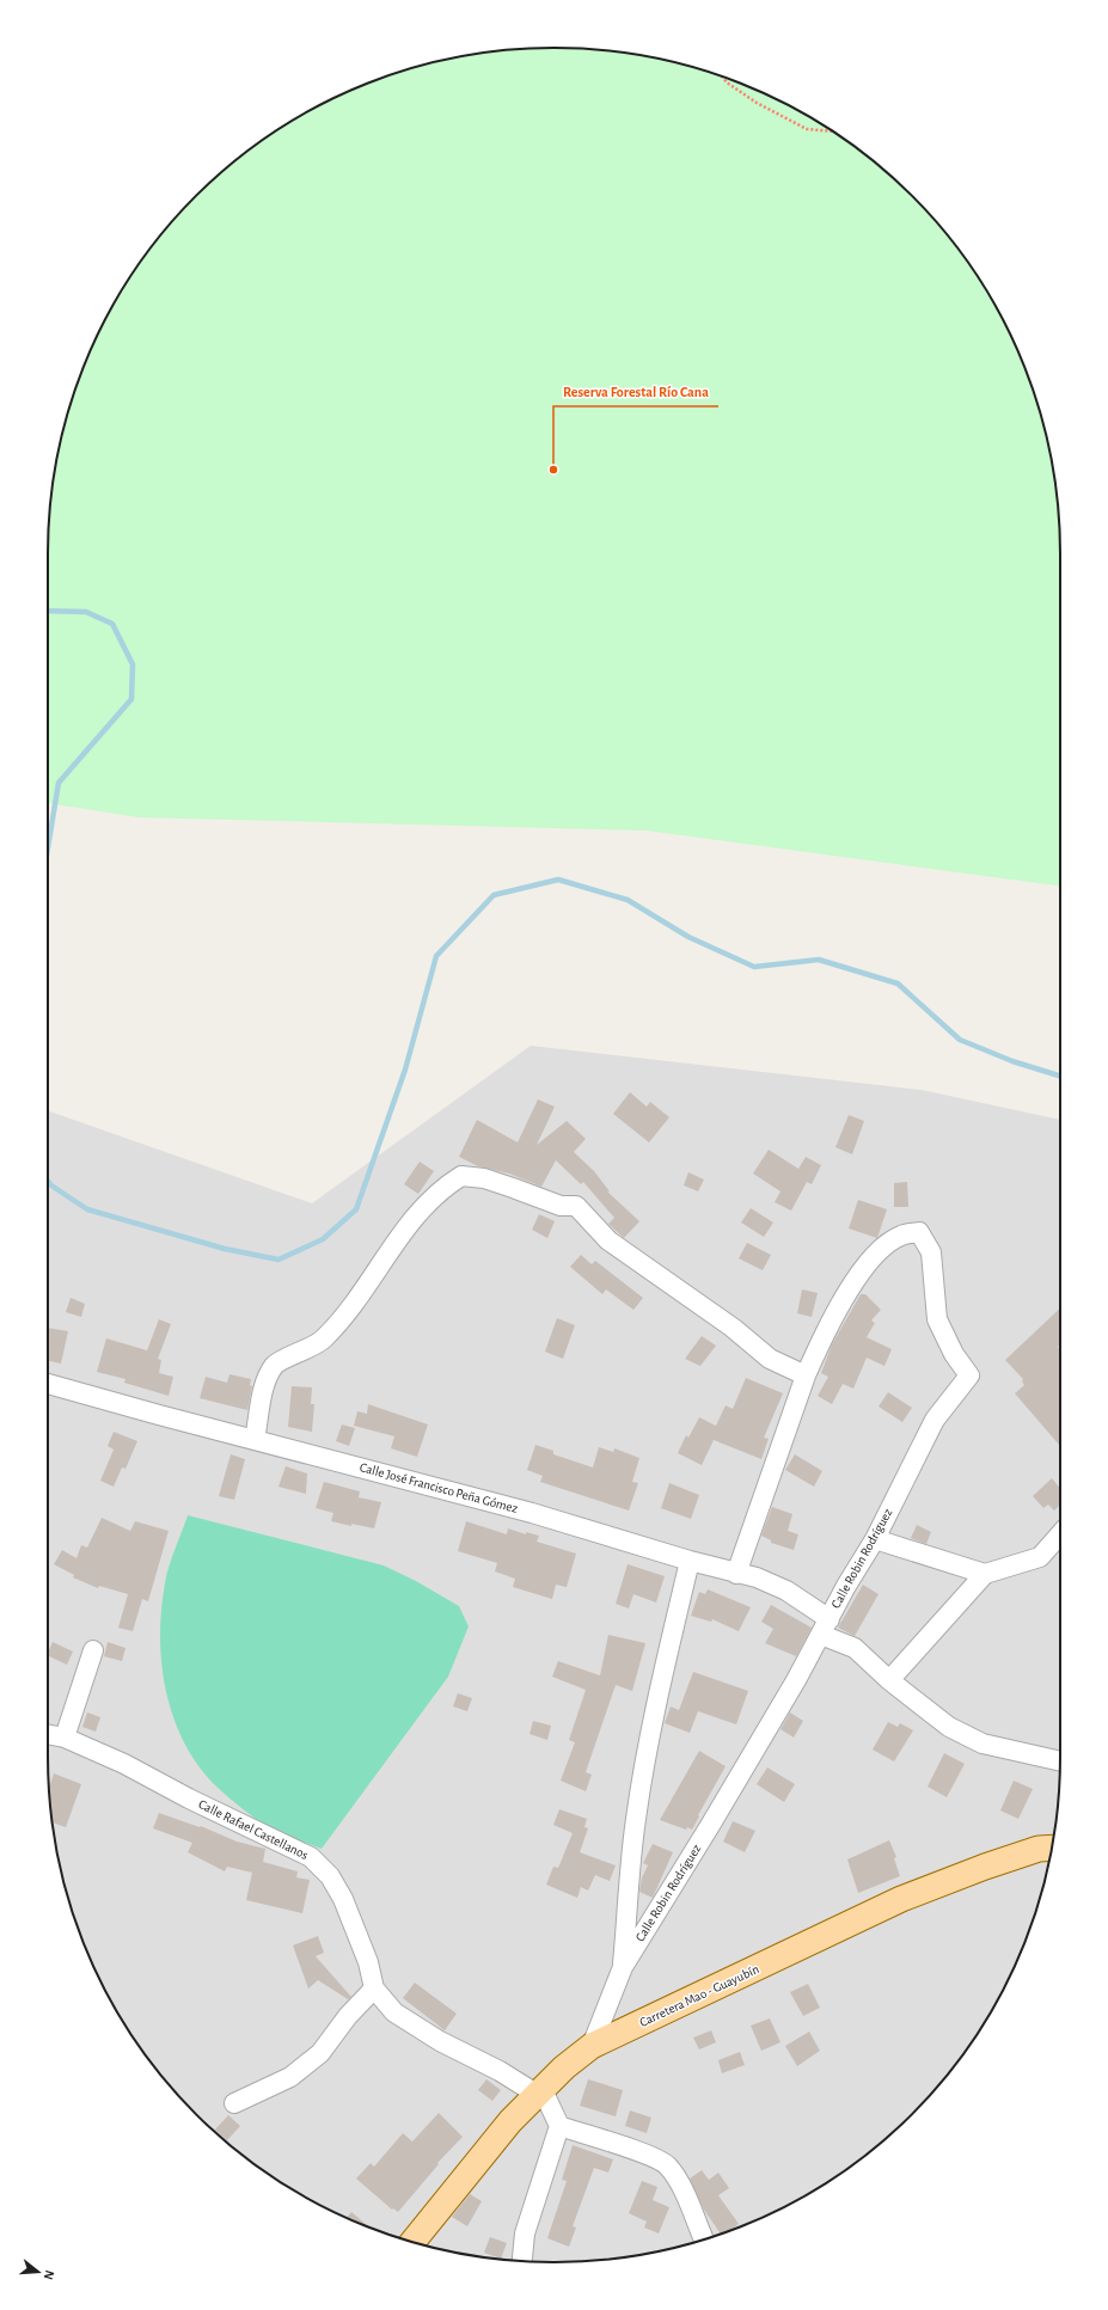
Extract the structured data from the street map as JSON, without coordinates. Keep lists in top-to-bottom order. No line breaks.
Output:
{"streets":{"main road":["Carretera Mao - Guayubín"],"street":["Calle José Francisco Peña Gómez","Calle Robin Rodríguez","Calle Rafael Castellanos"]},"crossings":[["Calle José Francisco Peña Gómez","Calle Robin Rodríguez"],["Calle Robin Rodríguez","Carretera Mao - Guayubín"]],"places":["Reserva Forestal Río Cana"],"north":"right"}
